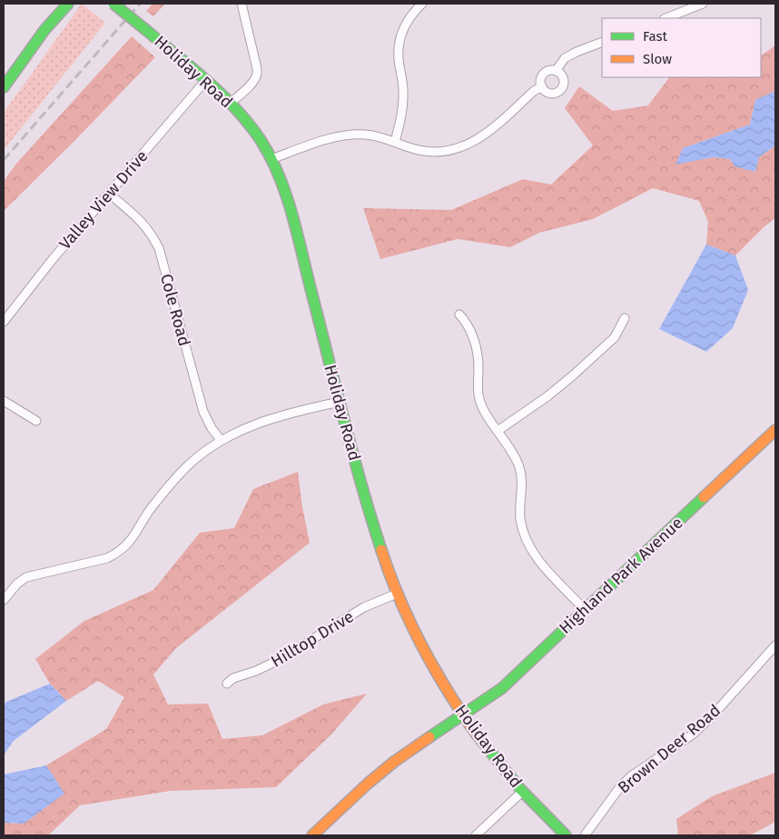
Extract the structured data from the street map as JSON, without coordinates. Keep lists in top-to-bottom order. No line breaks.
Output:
{"streets":{"street":["Holiday Road","Valley View Drive","Cole Road","Highland Park Avenue","Hilltop Drive","Brown Deer Road"]},"crossings":[["Holiday Road","Valley View Drive"],["Holiday Road","Highland Park Avenue"],["Holiday Road","Hilltop Drive"],["Valley View Drive","Cole Road"]],"legend":["Fast","Slow"]}
